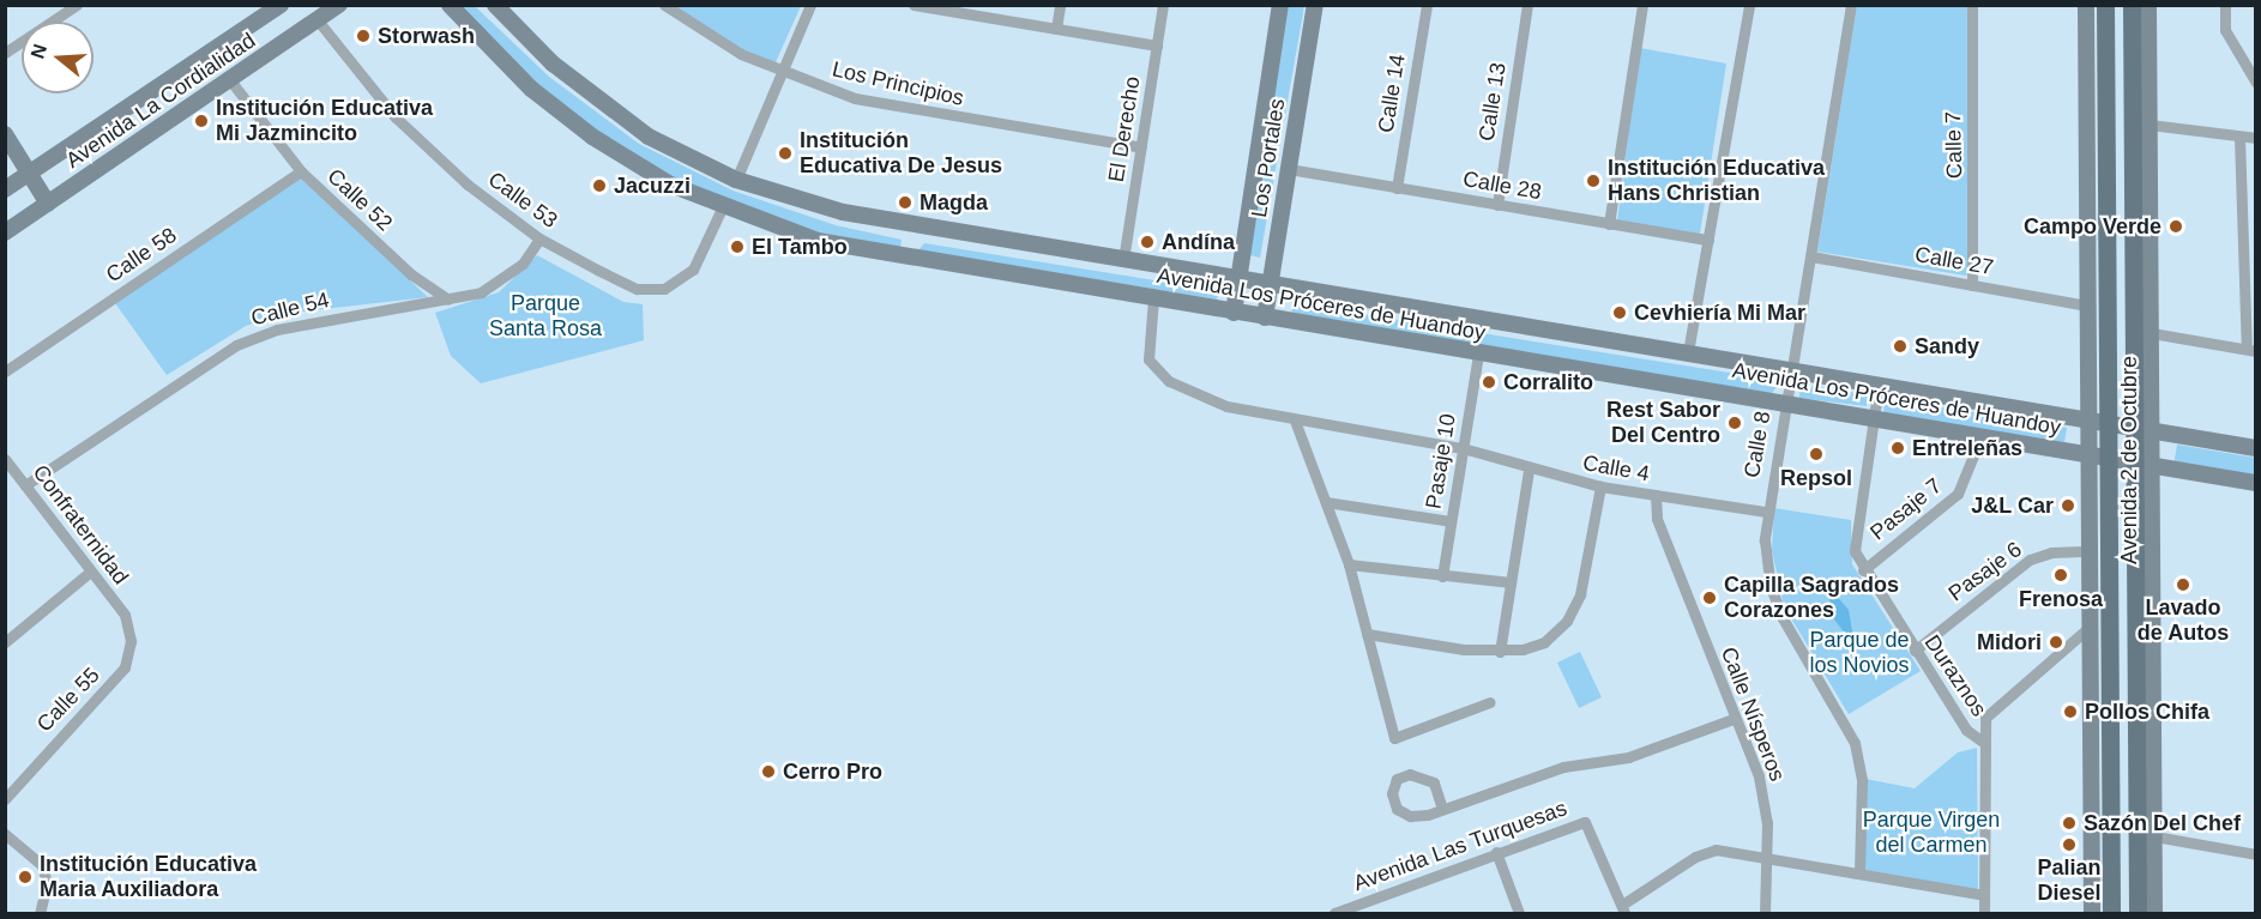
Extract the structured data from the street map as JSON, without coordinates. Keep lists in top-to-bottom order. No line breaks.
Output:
{"streets":{"main road":["Avenida La Cordialidad","Los Portales","Avenida Los Próceres de Huandoy","Avenida 2 de Octubre"],"street":["Los Principios","Calle 14","Calle 13","El Derecho","Calle 7","Calle 28","Calle 52","Calle 53","Calle 58","Calle 27","Calle 54","Calle 8","Pasaje 10","Calle 4","Pasaje 7","Confraternidad","Pasaje 6","Duraznos","Calle 55","Calle Nísperos","Avenida Las Turquesas"]},"crossings":[["Los Principios","El Derecho"],["Calle 14","Calle 28"],["Avenida La Cordialidad","Calle 52"],["Avenida La Cordialidad","Calle 53"],["Calle 13","Calle 28"],["El Derecho","Avenida Los Próceres de Huandoy"],["Calle 7","Calle 27"],["Los Portales","Calle 28"],["Los Portales","Avenida Los Próceres de Huandoy"],["Calle 52","Calle 58"],["Calle 52","Calle 54"],["Calle 53","Avenida Los Próceres de Huandoy"],["Calle 53","Calle 54"],["Calle 27","Calle 8"],["Calle 27","Avenida 2 de Octubre"],["Avenida Los Próceres de Huandoy","Calle 8"],["Avenida Los Próceres de Huandoy","Avenida 2 de Octubre"],["Avenida Los Próceres de Huandoy","Pasaje 10"],["Avenida Los Próceres de Huandoy","Pasaje 7"],["Avenida Los Próceres de Huandoy","Duraznos"],["Calle 54","Confraternidad"],["Calle 8","Calle 4"],["Avenida 2 de Octubre","Pasaje 6"],["Pasaje 10","Calle 4"],["Calle 4","Calle Nísperos"],["Pasaje 7","Duraznos"],["Confraternidad","Calle 55"],["Pasaje 6","Duraznos"]],"parks":["Parque Santa Rosa","Parque de los Novios","Parque Virgen del Carmen"],"places":["Storwash","Institución Educativa Mi Jazmincito","Institución Educativa De Jesus","Institución Educativa Hans Christian","Jacuzzi","Magda","Campo Verde","Andína","El Tambo","Cevhiería Mi Mar","Sandy","Corralito","Rest Sabor Del Centro","Entreleñas","Repsol","J&L Car","Frenosa","Lavado de Autos","Capilla Sagrados Corazones","Midori","Pollos Chifa","Cerro Pro","Sazón Del Chef","Palian Diesel","Institución Educativa Maria Auxiliadora"],"north":"left"}
